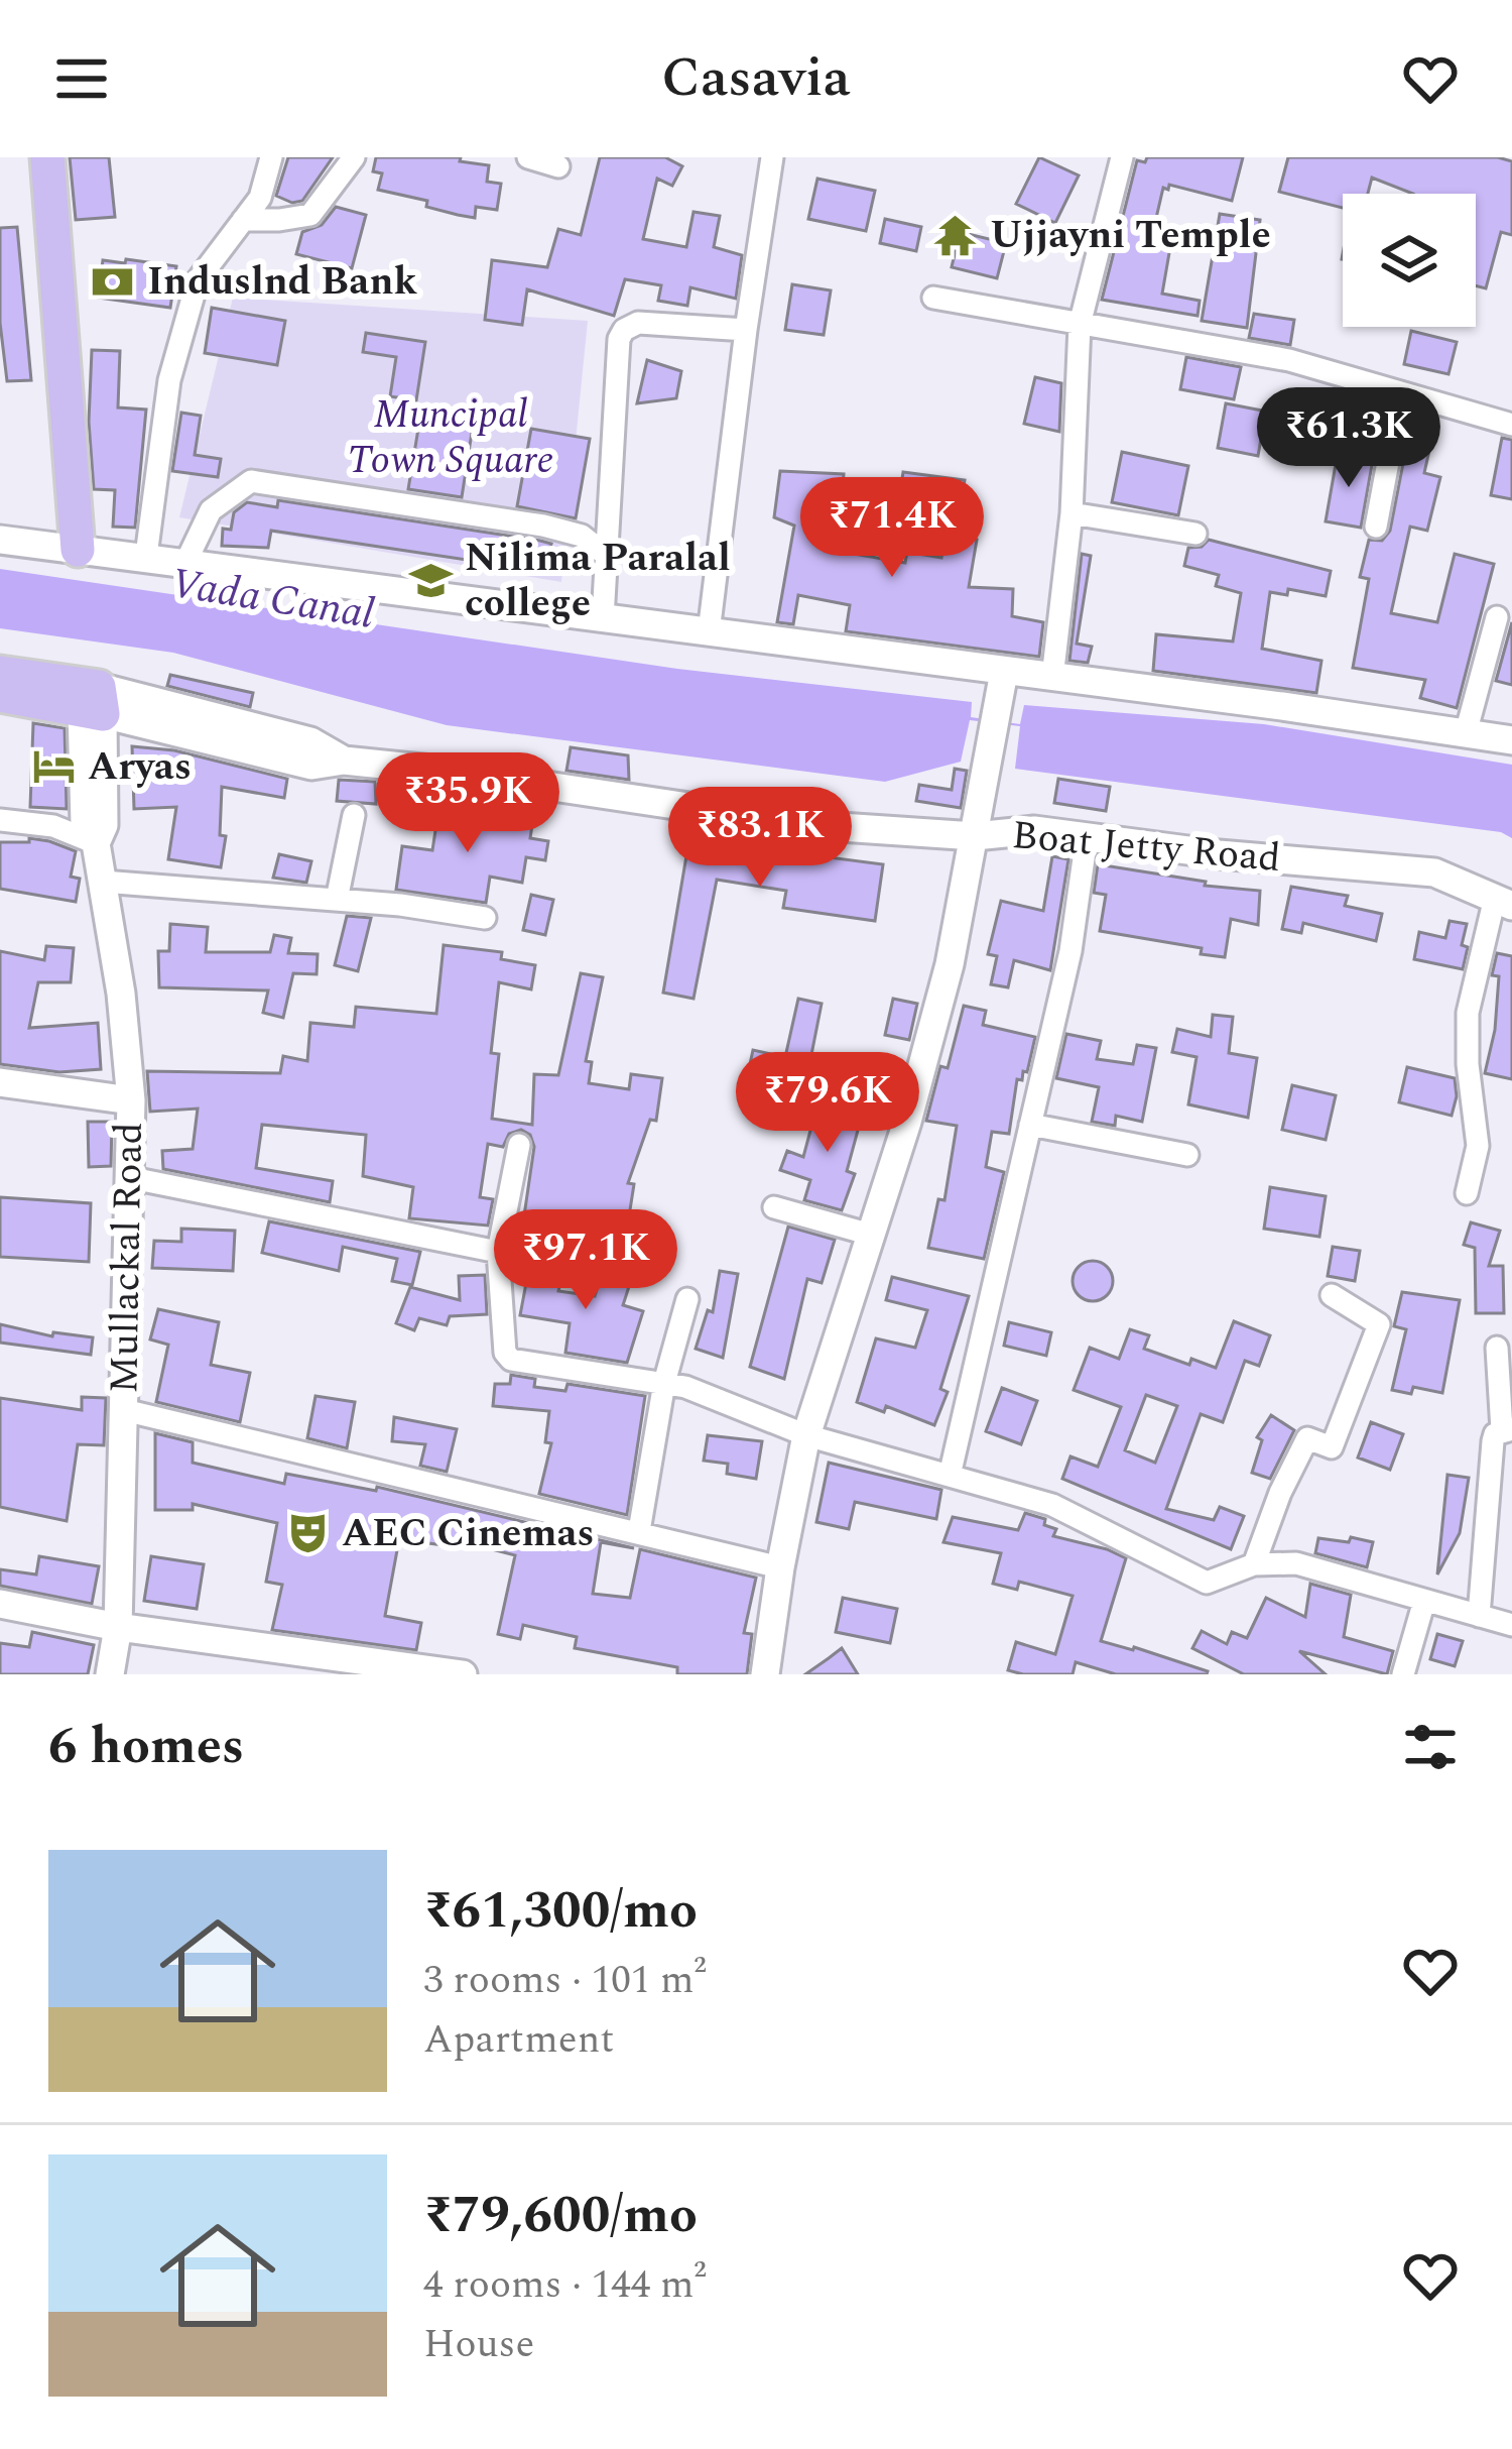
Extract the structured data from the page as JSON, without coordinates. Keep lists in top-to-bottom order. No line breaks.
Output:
{"streets":{"main road":["Boat Jetty Road","Mullackal Road"]},"crossings":[["Boat Jetty Road","Mullackal Road"]],"water":["Vada Canal"],"parks":["Muncipal Town Square"],"places":{"temple":["Ujjayni Temple"],"bank":["Induslnd Bank"],"school or university":["Nilima Paralal college"],"hotel":["Aryas"],"theatre":["AEC Cinemas"]},"page":{"header":"Casavia","price":["₹61.3K","₹71.4K","₹35.9K","₹83.1K","₹79.6K","₹97.1K"],"heading":"6 homes","list":[{"name":"₹61,300/mo","note":"3 rooms · 101 m² · Apartment"},{"name":"₹79,600/mo","note":"4 rooms · 144 m² · House"}]}}
